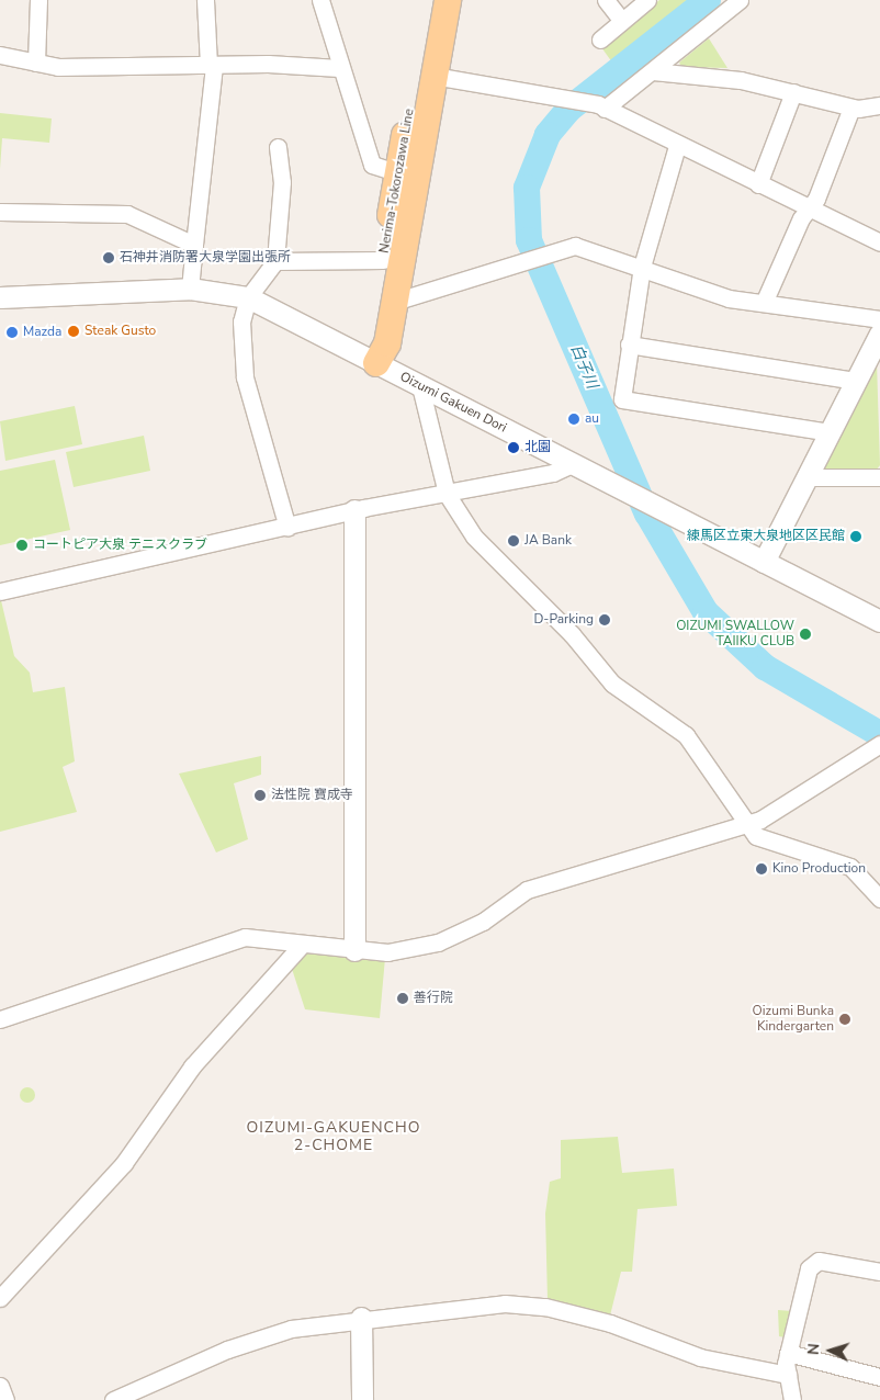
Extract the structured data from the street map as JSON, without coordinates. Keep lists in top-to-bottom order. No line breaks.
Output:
{"streets":{"main road":["Nerima-Tokorozawa Line"],"street":["Oizumi Gakuen Dori"]},"crossings":[["Nerima-Tokorozawa Line","Oizumi Gakuen Dori"]],"districts":["OIZUMI-GAKUENCHO 2-CHOME"],"water":["白子川"],"places":["石神井消防署大泉学園出張所","Steak Gusto","Mazda","au","北園","練馬区立東大泉地区区民館","JA Bank","コートピア大泉 テニスクラブ","D-Parking","OIZUMI SWALLOW TAIIKU CLUB","法性院 寶成寺","Kino Production","善行院","Oizumi Bunka Kindergarten"],"north":"left"}
